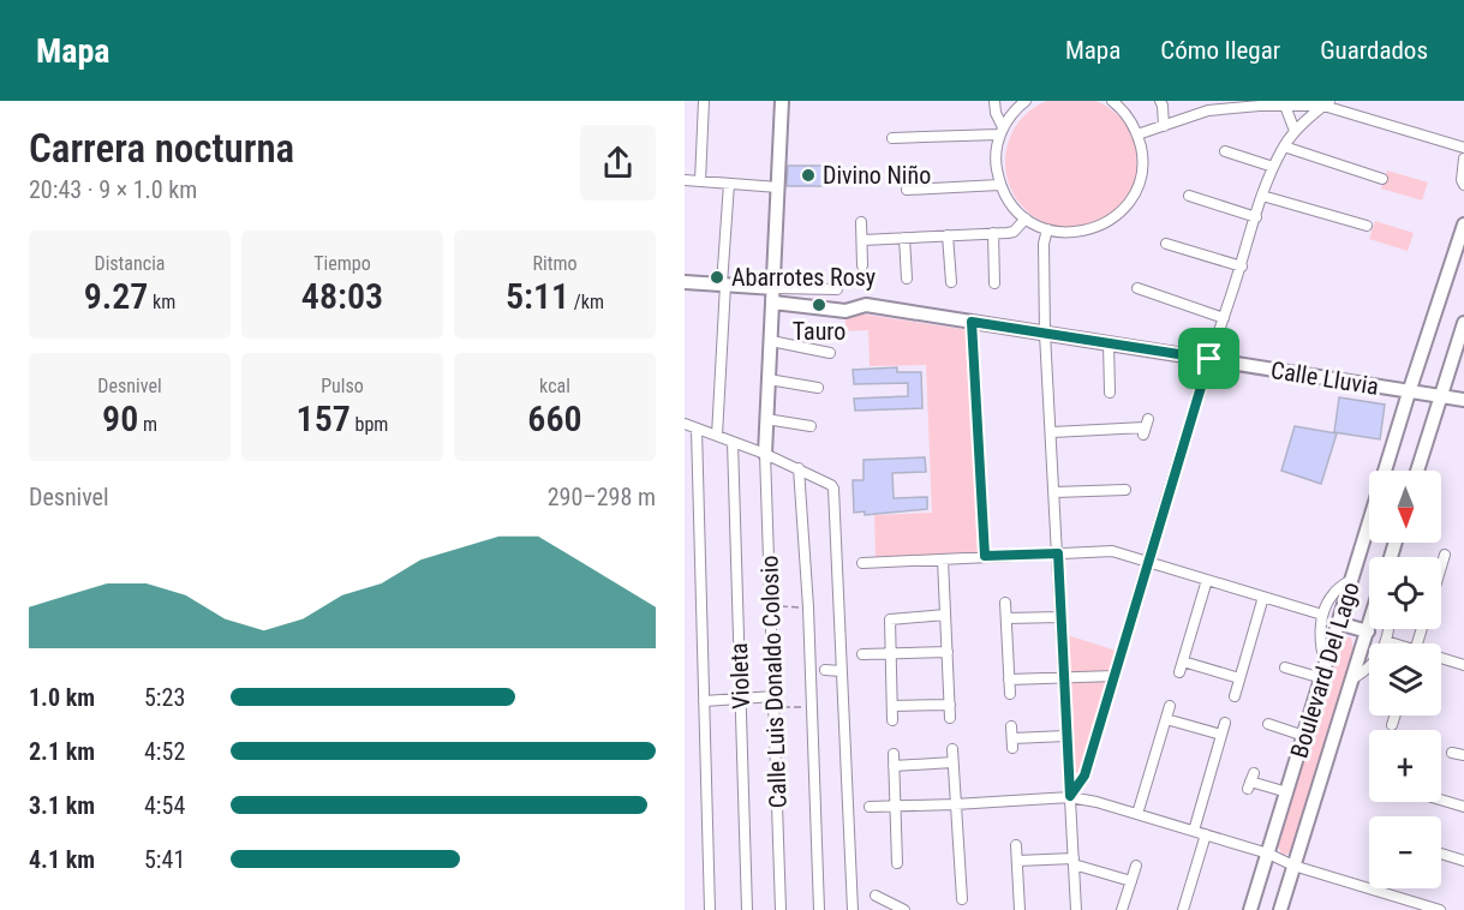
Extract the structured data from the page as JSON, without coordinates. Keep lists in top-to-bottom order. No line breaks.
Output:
{"streets":{"street":["Calle Lluvia","Boulevard Del Lago","Violeta","Calle Luis Donaldo Colosio"]},"crossings":[["Calle Lluvia","Boulevard Del Lago"]],"places":["Divino Niño","Abarrotes Rosy","Tauro"],"north":"bottom","page":{"header":"Mapa","nav":["Mapa","Cómo llegar","Guardados"],"heading":["Carrera nocturna","20:43 · 9 × 1.0 km"],"stats":[["Distancia","9.27 km"],["Tiempo","48:03"],["Ritmo","5:11 /km"],["Desnivel","90 m"],["Pulso","157 bpm"],["kcal","660"]],"chart":["Desnivel","290–298 m"],"map_buttons":["+","−"],"list":[{"name":"1.0 km","note":"5:23"},{"name":"2.1 km","note":"4:52"},{"name":"3.1 km","note":"4:54"},{"name":"4.1 km","note":"5:41"}]}}
